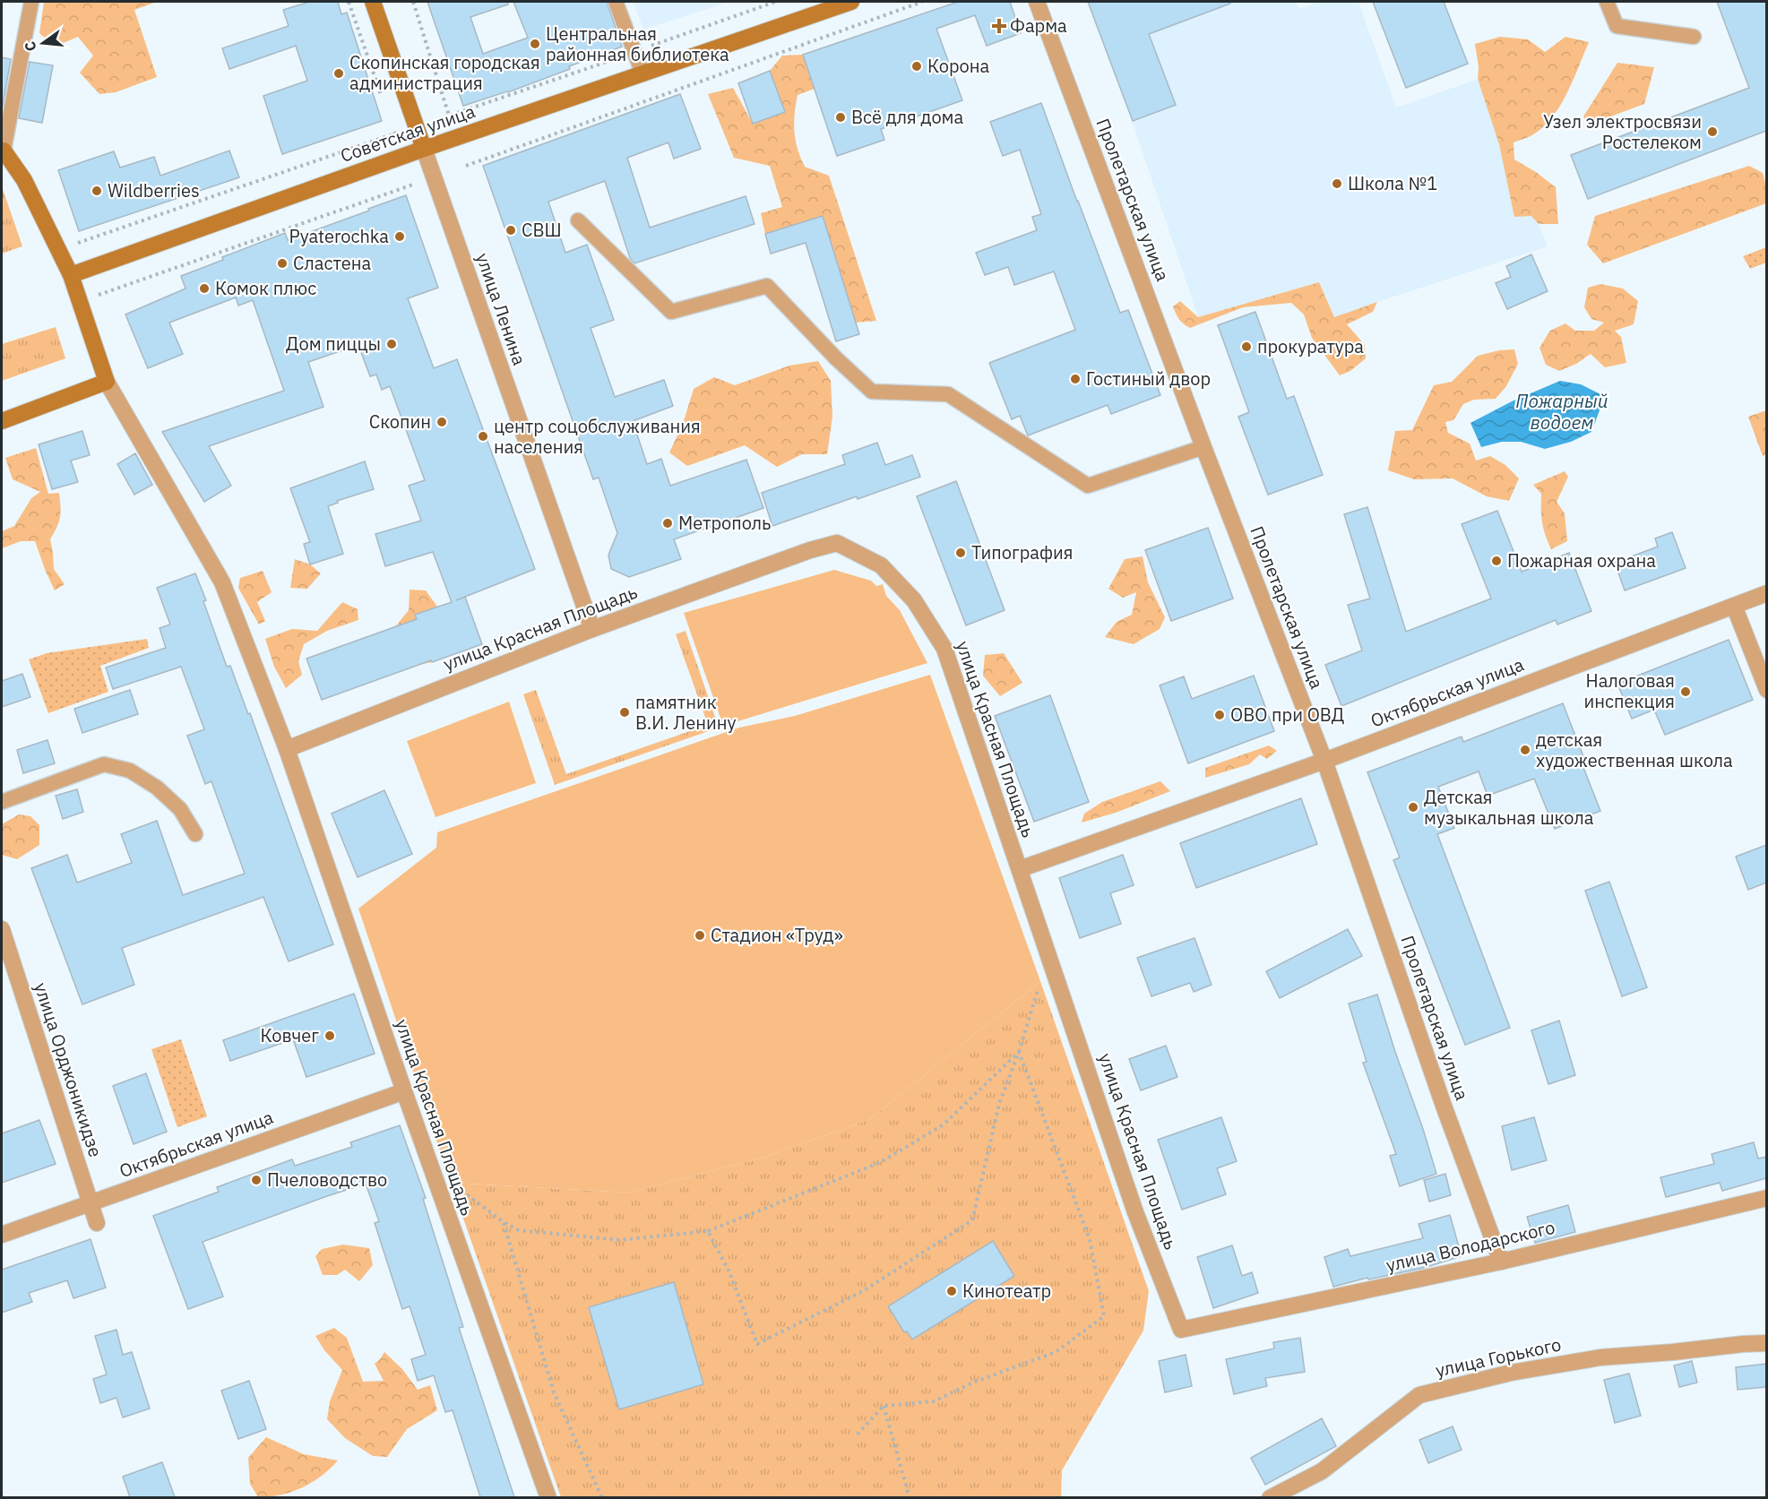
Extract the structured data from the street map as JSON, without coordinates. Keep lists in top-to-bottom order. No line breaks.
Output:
{"streets":{"street":["Советская улица","Пролетарская улица","улица Ленина","улица Красная Площадь","Октябрьская улица","улица Орджоникидзе","улица Володарского","улица Горького"]},"crossings":[["Советская улица","улица Ленина"],["Пролетарская улица","Октябрьская улица"],["Пролетарская улица","улица Володарского"],["улица Ленина","улица Красная Площадь"],["улица Красная Площадь","Октябрьская улица"],["улица Красная Площадь","улица Володарского"],["Октябрьская улица","улица Орджоникидзе"]],"water":["Пожарный водоем"],"places":{"health":["Фарма"],"other":["Центральная районная библиотека","Корона","Скопинская городская администрация","Всё для дома","Узел электросвязи Ростелеком","Школа №1","Wildberries","СВШ","Pyaterochka","Сластена","Комок плюс","Дом пиццы","прокуратура","Гостиный двор","Скопин","центр соцобслуживания населения","Метрополь","Типография","Пожарная охрана","Налоговая инспекция","памятник В.И. Ленину","ОВО при ОВД","детская художественная школа","Детская музыкальная школа","Стадион «Труд»","Ковчег","Пчеловодство","Кинотеатр"]},"north":"left"}
